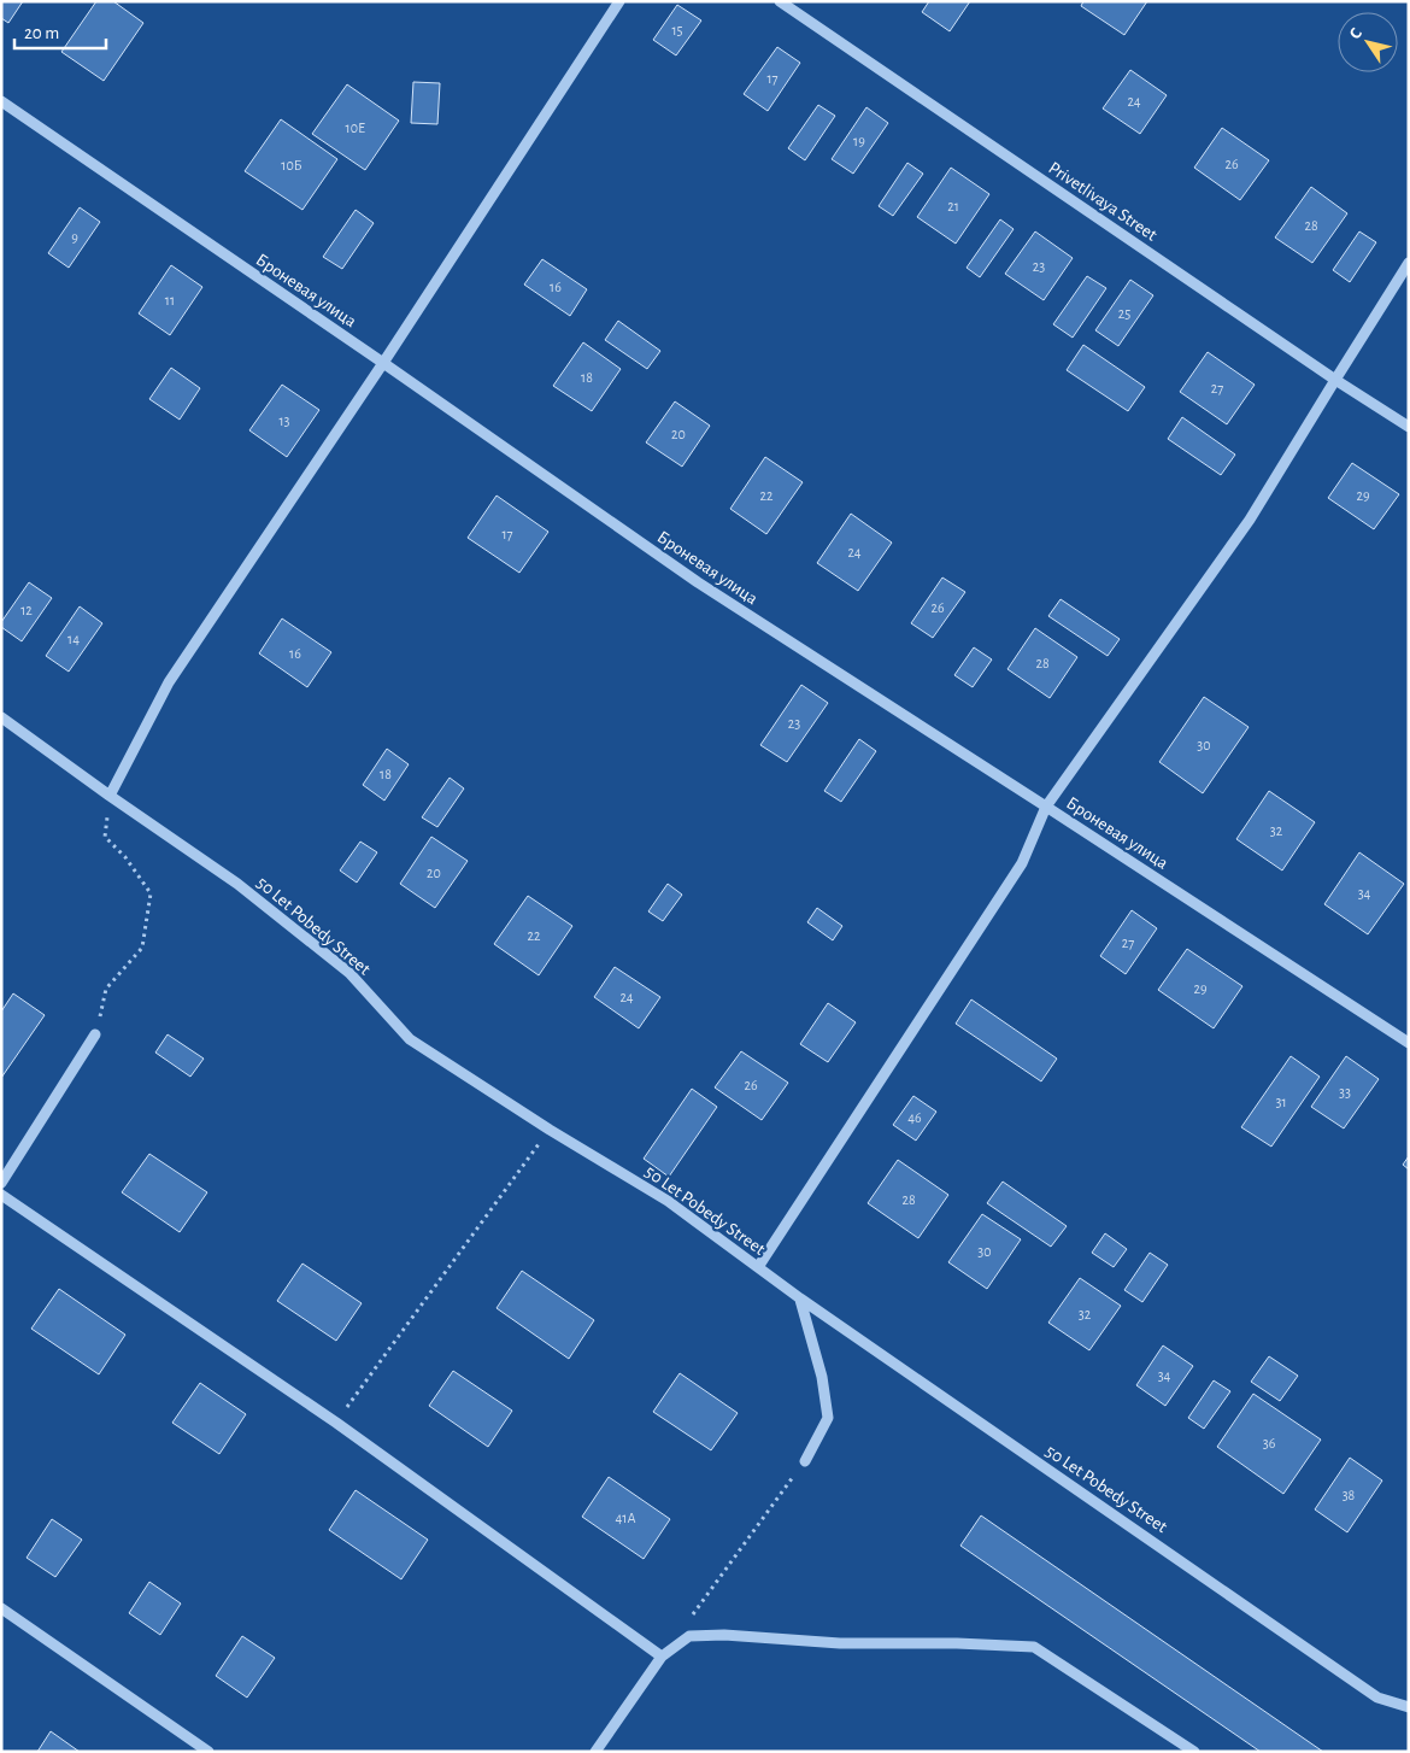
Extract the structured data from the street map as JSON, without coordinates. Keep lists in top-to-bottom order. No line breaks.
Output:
{"streets":{"street":["Privetlivaya Street","Броневая улица","50 Let Pobedy Street"]},"house_numbers":["15","17","24","10Е","19","26","10Б","21","28","9","23","16","11","25","18","27","13","20","22","29","17","24","26","12","14","16","28","23","30","18","32","20","34","22","27","29","24","26","33","31","46","28","30","32","34","36","38","41А"],"scale_bar":"20 m","north":"top left"}
